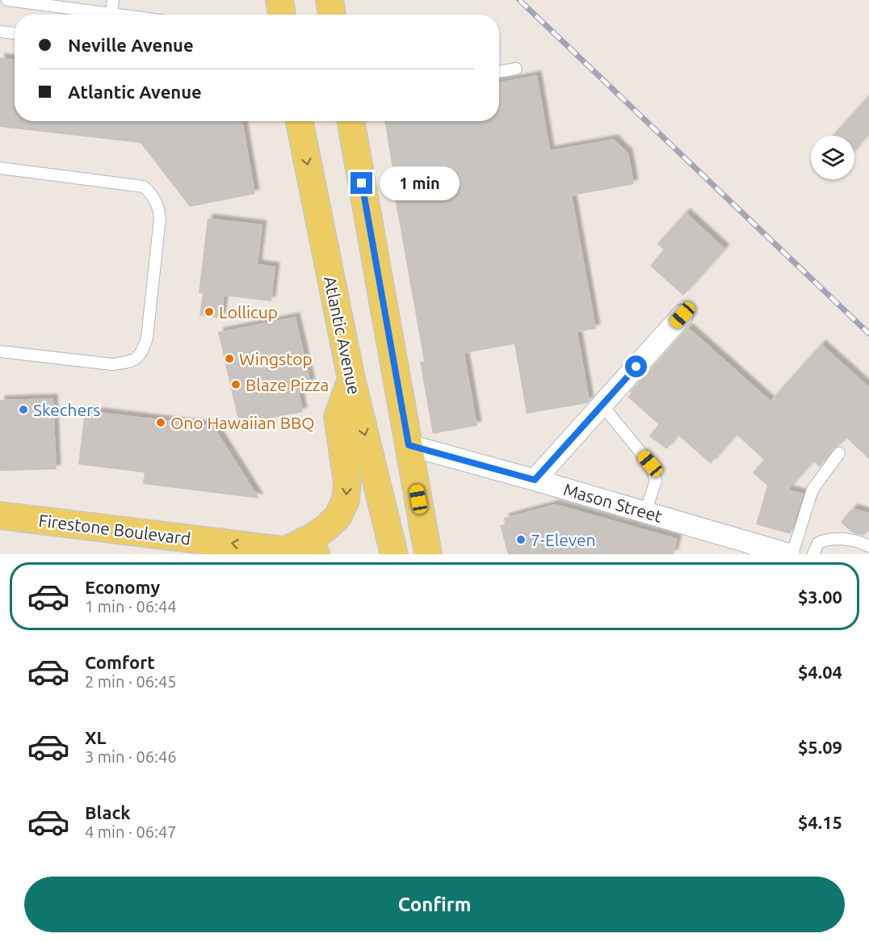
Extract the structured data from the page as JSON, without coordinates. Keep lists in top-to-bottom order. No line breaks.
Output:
{"streets":{"main road":["Atlantic Avenue","Firestone Boulevard"],"street":["Mason Street"]},"one_way":["Firestone Boulevard"],"places":["Lollicup","Wingstop","Blaze Pizza","Skechers","Ono Hawaiian BBQ","7-Eleven"],"page":{"banner":["Neville Avenue","Atlantic Avenue"],"bubble":"1 min","list":[{"name":"Economy","note":"1 min · 06:44","value":"$3.00"},{"name":"Comfort","note":"2 min · 06:45","value":"$4.04"},{"name":"XL","note":"3 min · 06:46","value":"$5.09"},{"name":"Black","note":"4 min · 06:47","value":"$4.15"}],"buttons":"Confirm"}}
